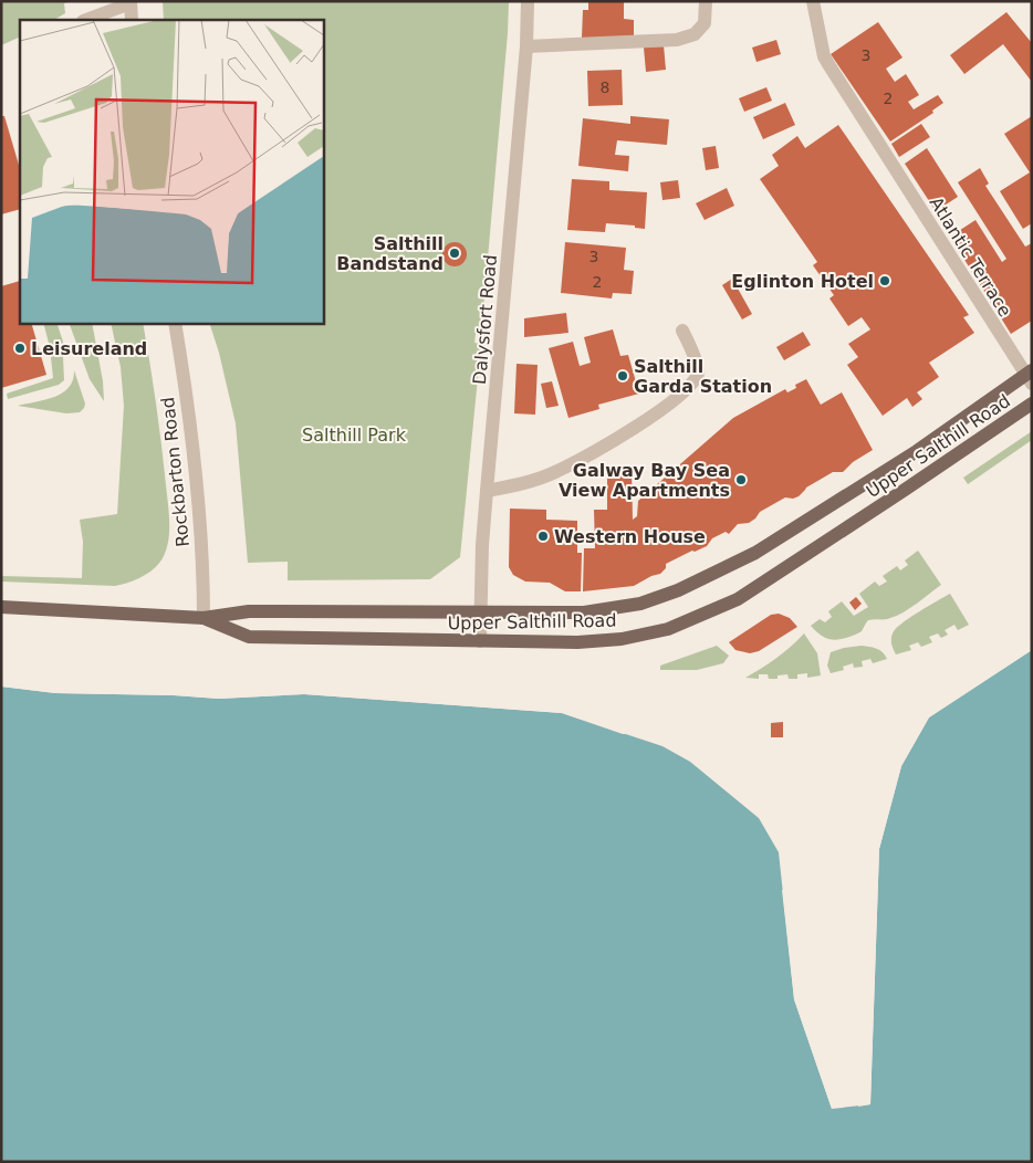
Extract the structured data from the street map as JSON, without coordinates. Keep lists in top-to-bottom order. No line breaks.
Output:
{"streets":{"main road":["Upper Salthill Road"],"street":["Atlantic Terrace","Dalysfort Road","Rockbarton Road"]},"crossings":[["Atlantic Terrace","Upper Salthill Road"],["Dalysfort Road","Upper Salthill Road"],["Upper Salthill Road","Rockbarton Road"]],"parks":["Salthill Park"],"places":["Salthill Bandstand","Eglinton Hotel","Leisureland","Salthill Garda Station","Galway Bay Sea View Apartments","Western House"],"house_numbers":["3","8","2","3","2"]}
